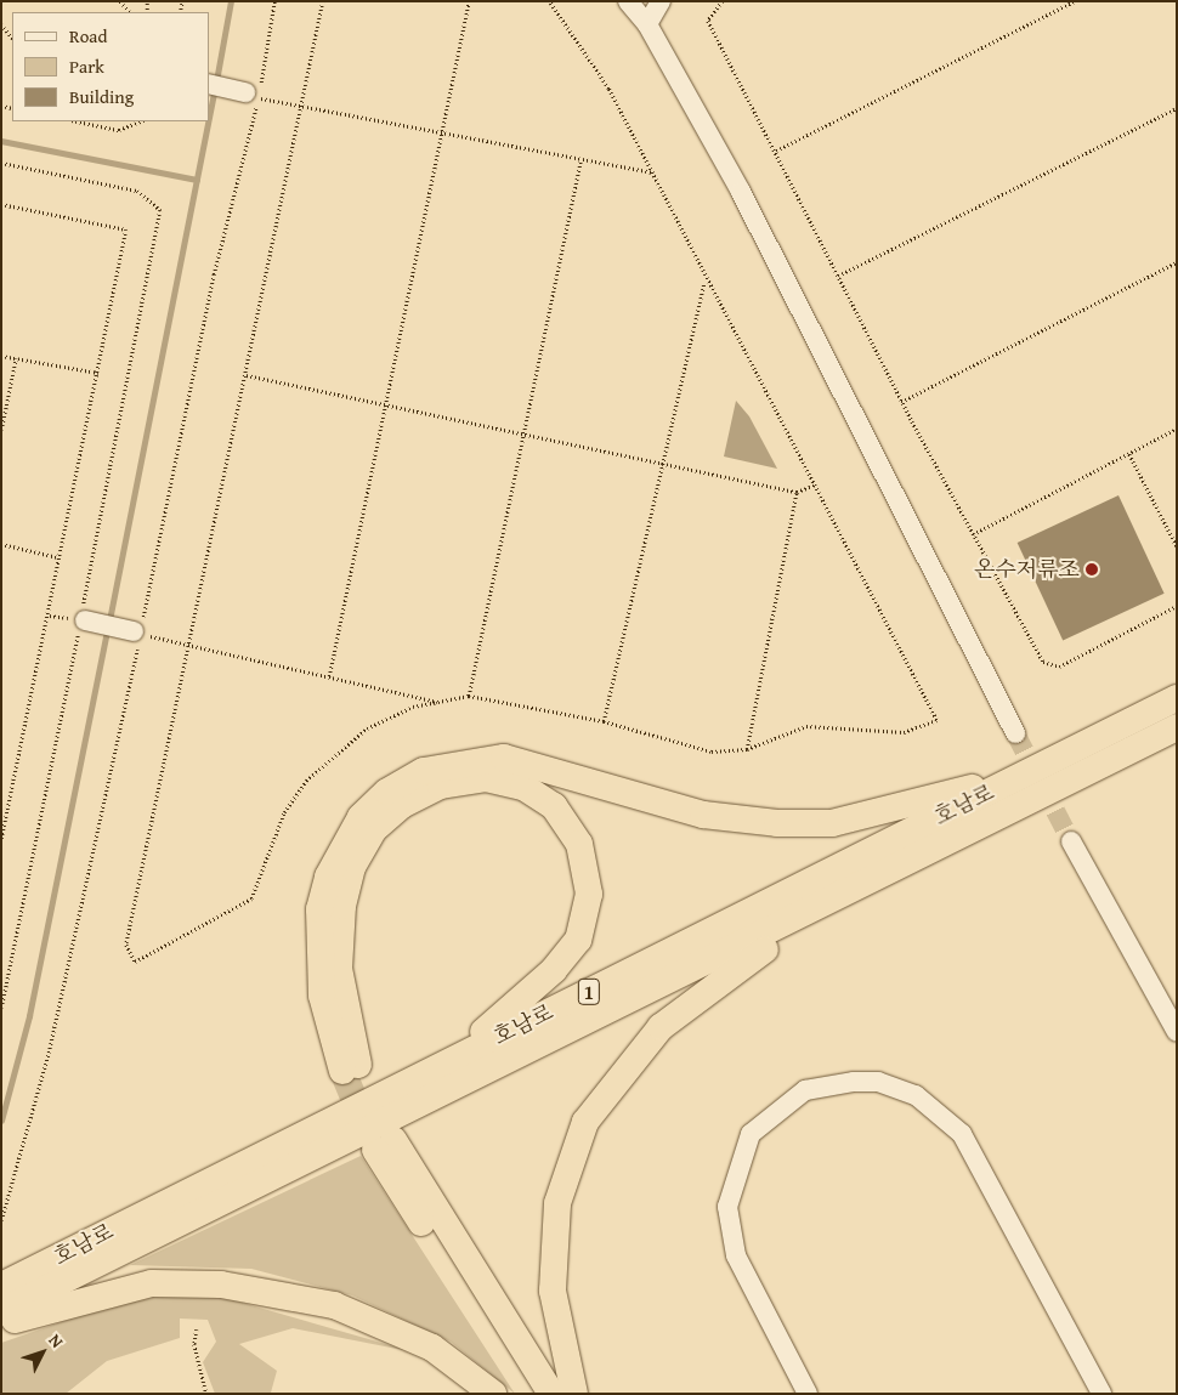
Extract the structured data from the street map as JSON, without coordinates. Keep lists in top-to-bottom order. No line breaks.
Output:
{"streets":{"highway":["호남로","1"]},"places":["온수저류조"],"legend":["Road","Park","Building"],"north":"top right"}
